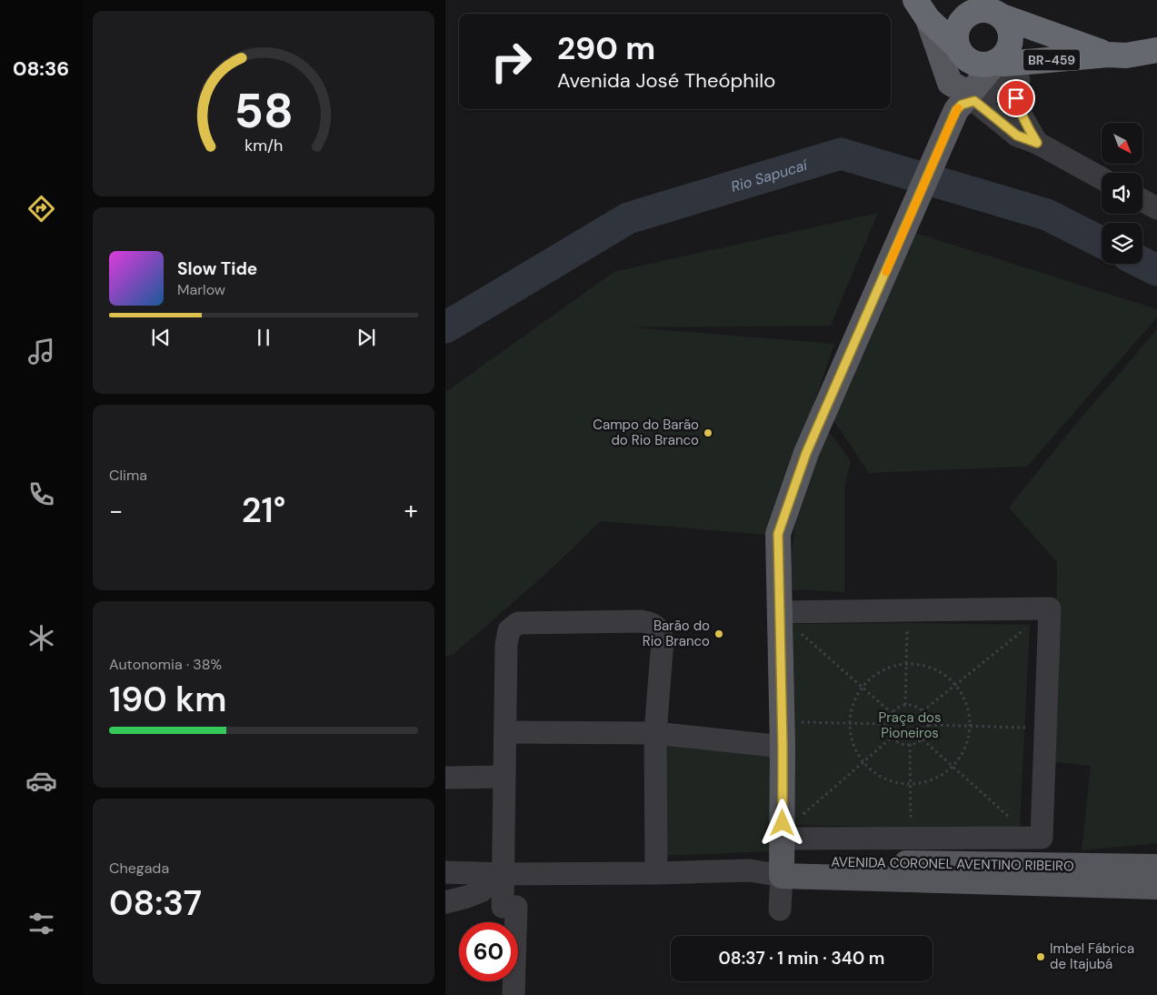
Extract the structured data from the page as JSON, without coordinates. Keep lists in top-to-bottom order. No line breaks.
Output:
{"streets":{"highway":["BR-459"],"main road":["AVENIDA CORONEL AVENTINO RIBEIRO"]},"water":["Rio Sapucaí"],"parks":["Praça dos Pioneiros"],"places":["Campo do Barão do Rio Branco","Barão do Rio Branco","Imbel Fábrica de Itajubá"],"north":"bottom right","page":{"tabs":"08:36","turn":["290 m","Avenida José Theóphilo"],"song":["Slow Tide","Marlow"],"tile":["Clima",["Autonomia · 38%","190 km"],["Chegada","08:37"]],"heat":["−","21°","+"],"limit":"60","trip":"08:37 · 1 min · 340 m","gauge":["58","km/h"]}}
